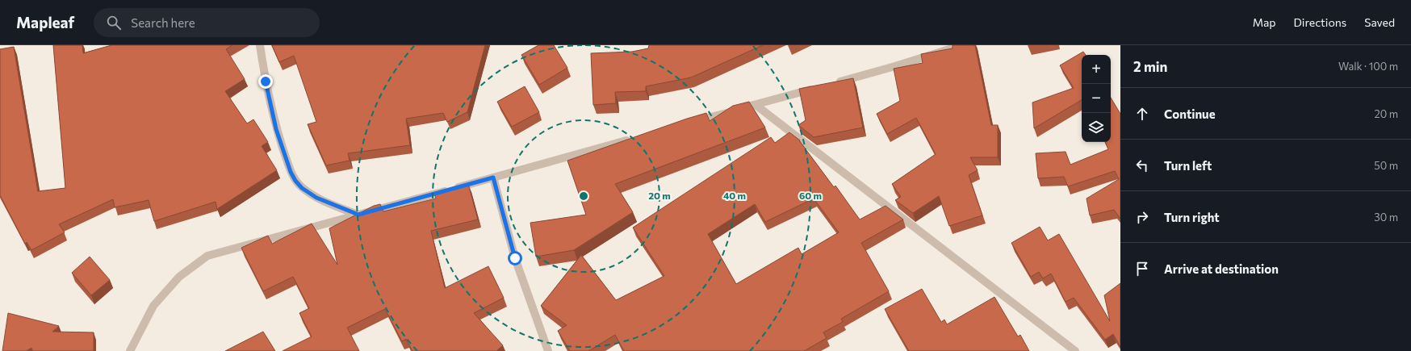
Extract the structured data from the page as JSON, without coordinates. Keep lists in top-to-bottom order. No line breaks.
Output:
{"page":{"header":"Mapleaf","search":"Search here","nav":["Map","Directions","Saved"],"heading":["2 min","Walk · 100 m"],"map_buttons":["+","−"],"list":[["Continue","20 m"],["Turn left","50 m"],["Turn right","30 m"],"Arrive at destination"]},"rings":["20 m","40 m","60 m"]}
